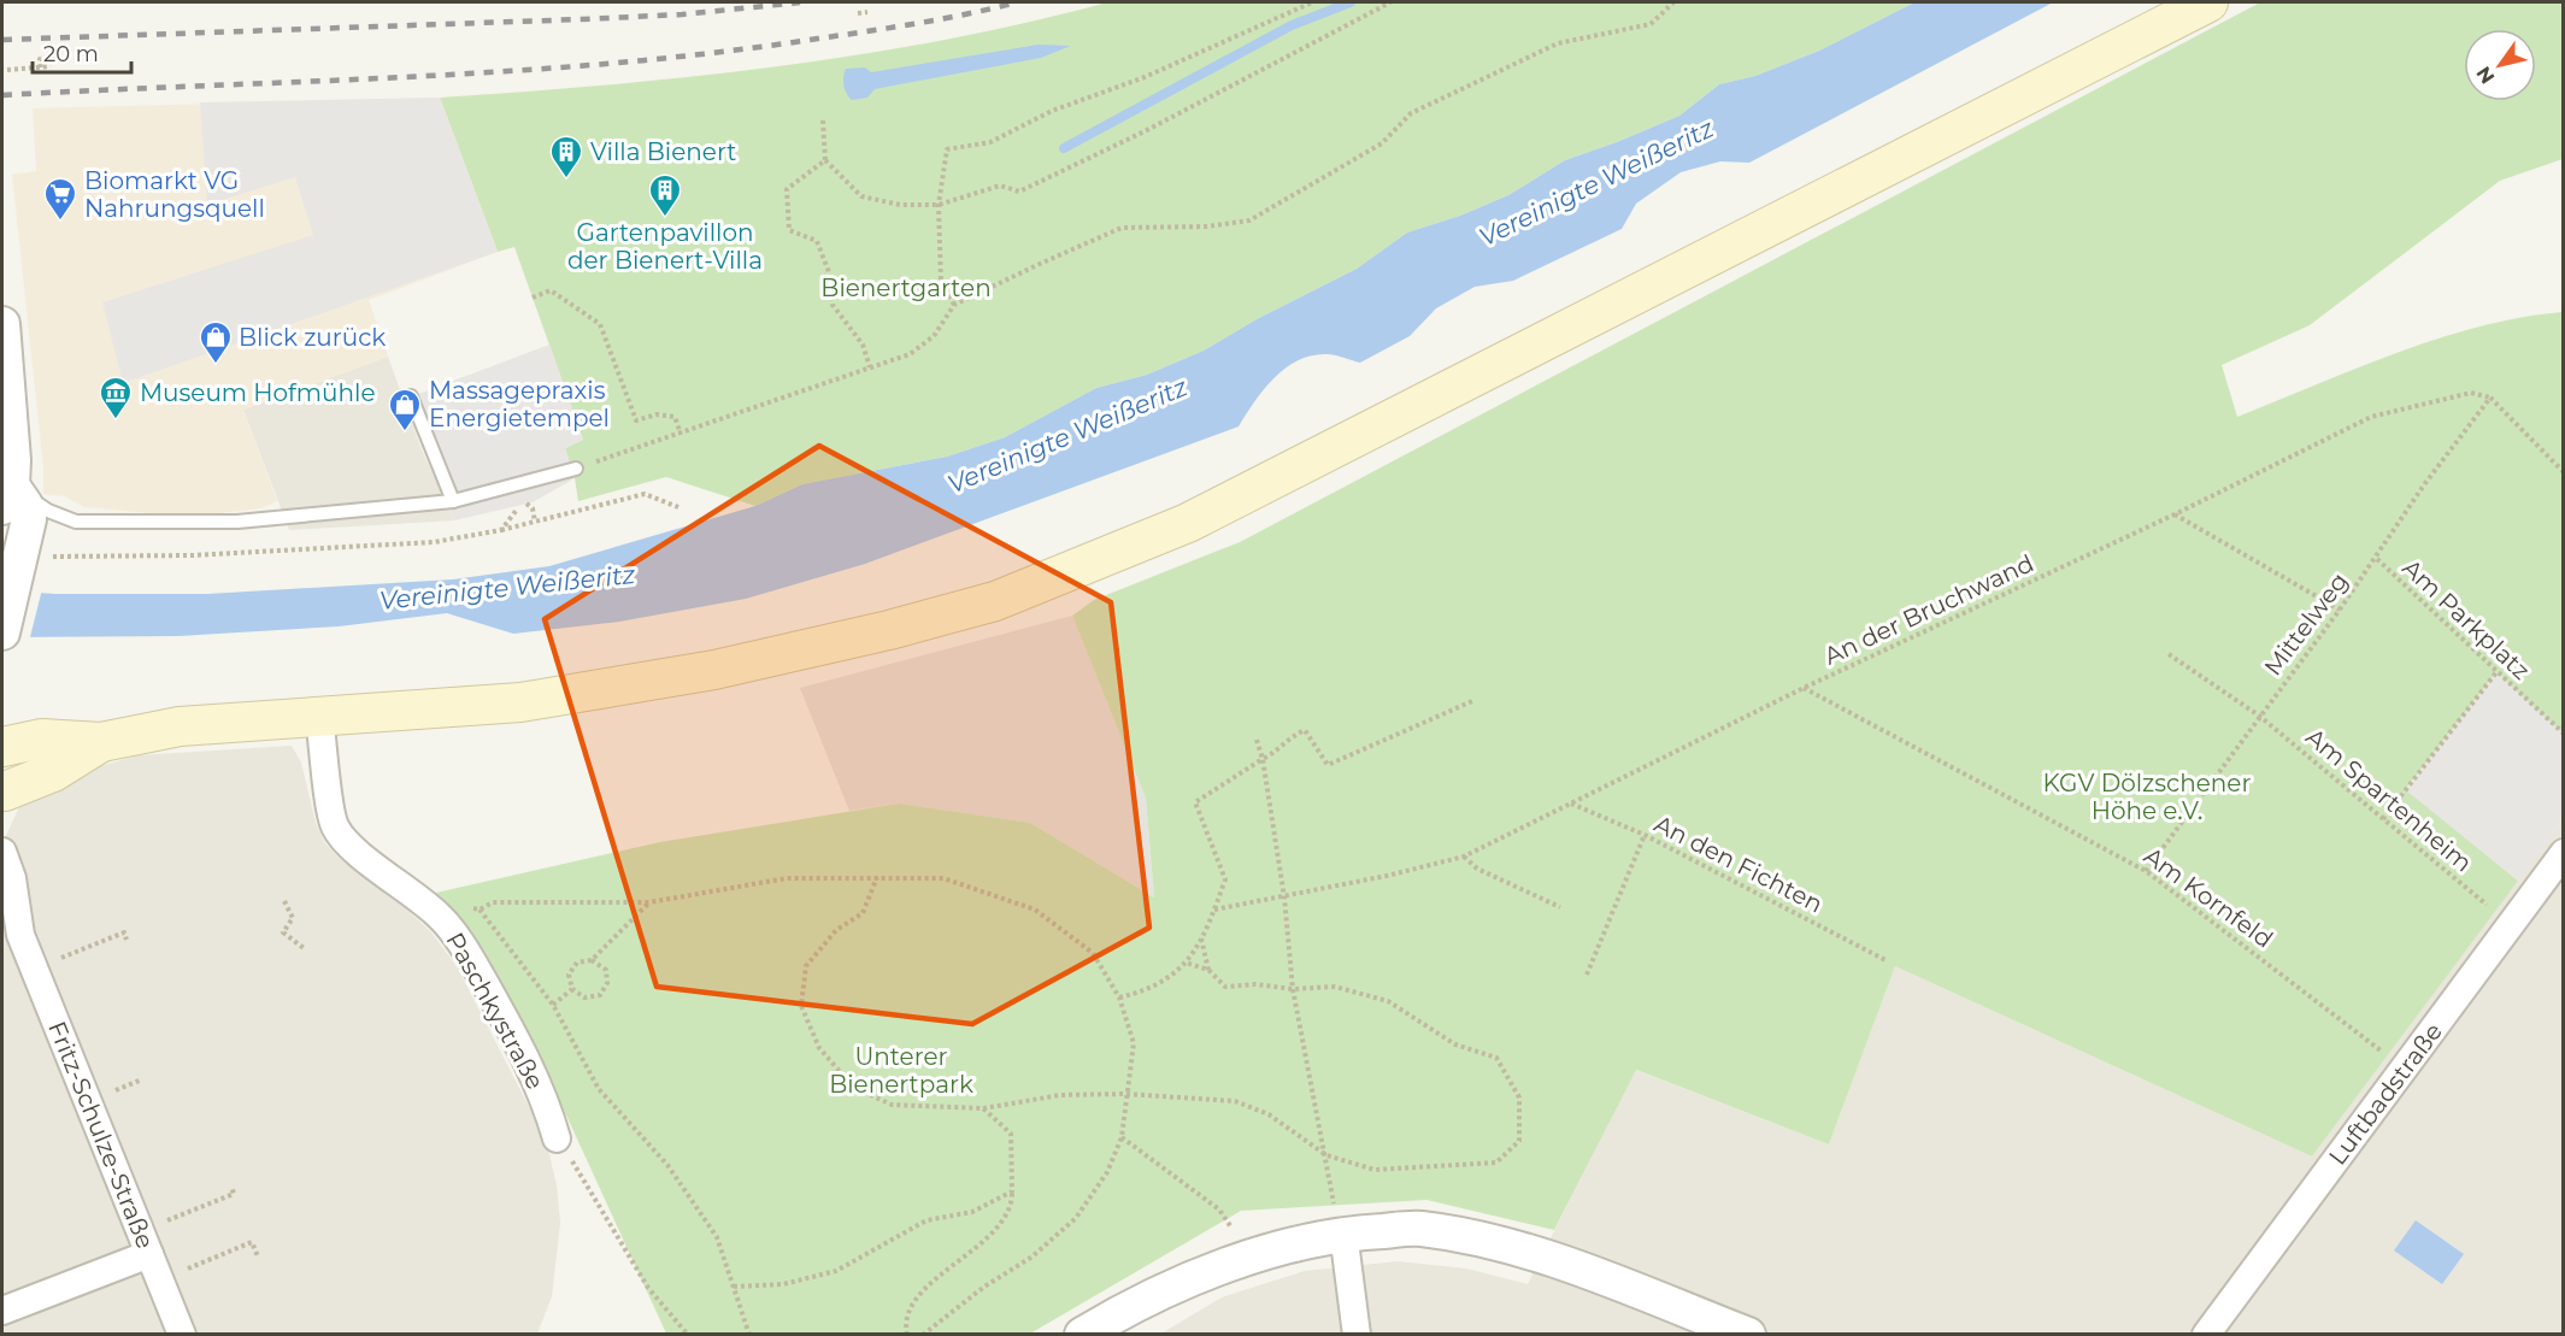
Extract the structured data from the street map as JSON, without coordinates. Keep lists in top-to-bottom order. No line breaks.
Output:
{"streets":{"street":["Paschkystraße","Luftbadstraße","Fritz-Schulze-Straße"],"path":["An der Bruchwand","Am Parkplatz","Mittelweg","Am Spartenheim","An den Fichten","Am Kornfeld"]},"crossings":[["An der Bruchwand","Mittelweg"],["An der Bruchwand","An den Fichten"],["An der Bruchwand","Am Kornfeld"],["Am Parkplatz","Mittelweg"],["Mittelweg","Am Spartenheim"],["Mittelweg","Am Kornfeld"]],"water":["Vereinigte Weißeritz"],"parks":["Bienertgarten","KGV Dölzschener Höhe e.V.","Unterer Bienertpark"],"places":{"building":["Villa Bienert","Gartenpavillon der Bienert-Villa"],"supermarket":["Biomarkt VG Nahrungsquell"],"shop":["Blick zurück","Massagepraxis Energietempel"],"museum":["Museum Hofmühle"]},"scale_bar":"20 m","north":"bottom left"}
